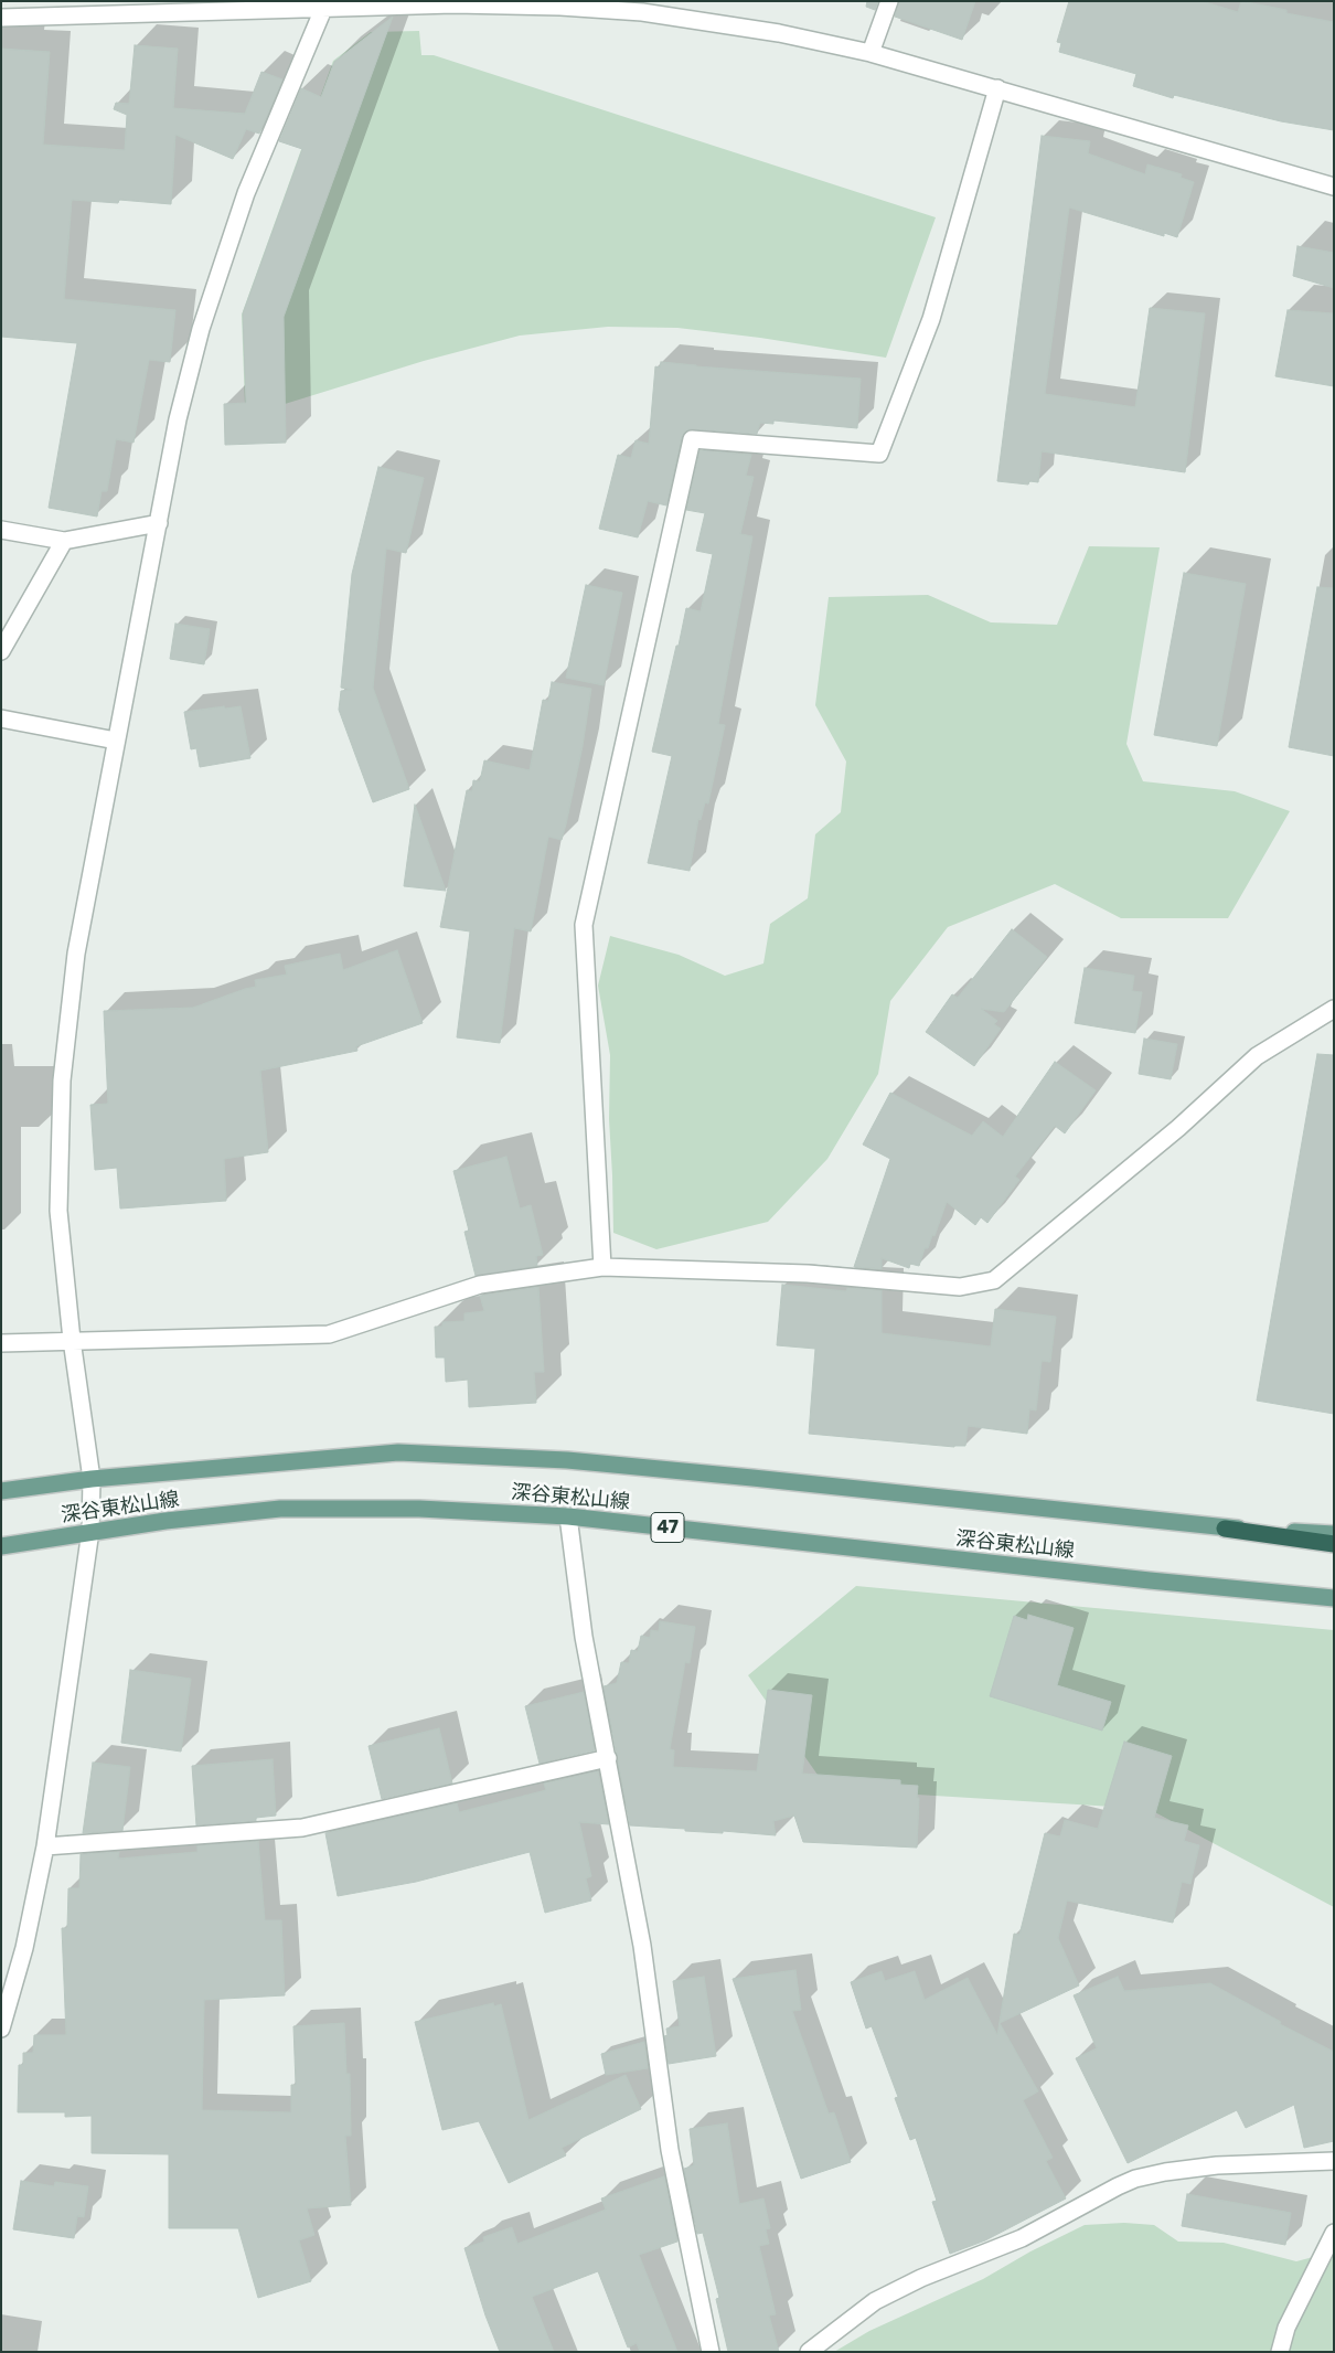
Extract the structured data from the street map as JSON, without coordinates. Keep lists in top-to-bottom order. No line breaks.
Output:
{"streets":{"main road":["深谷東松山線","47"]}}
